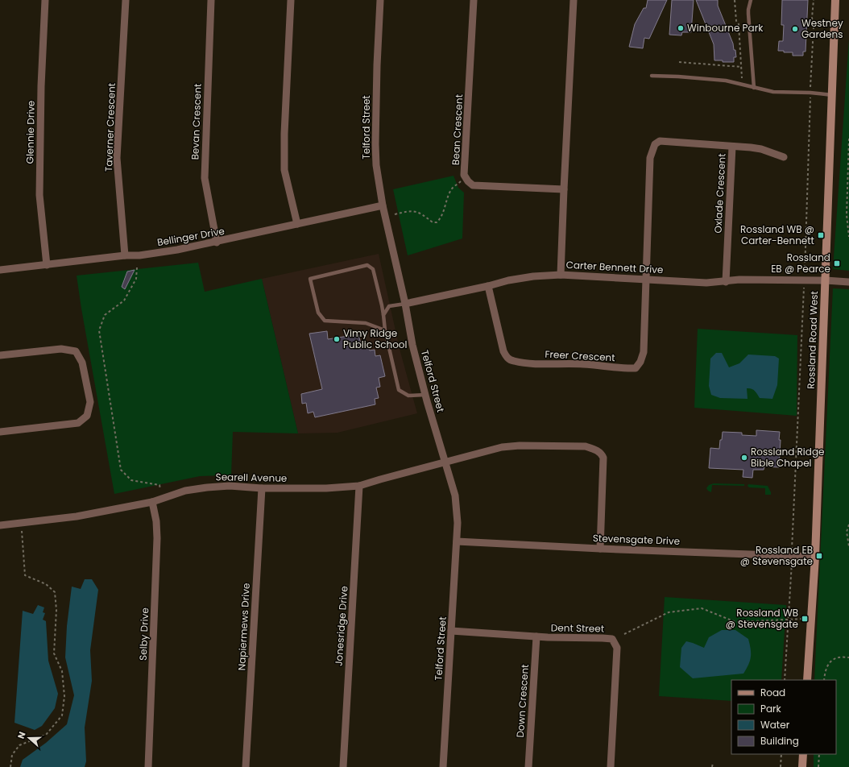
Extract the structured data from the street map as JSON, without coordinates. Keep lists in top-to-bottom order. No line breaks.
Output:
{"streets":{"main road":["Rossland Road West"],"street":["Bevan Crescent","Taverner Crescent","Telford Street","Bean Crescent","Glennie Drive","Oxlade Crescent","Bellinger Drive","Carter Bennett Drive","Freer Crescent","Searell Avenue","Stevensgate Drive","Jonesridge Drive","Napiermews Drive","Dent Street","Selby Drive","Down Crescent"]},"crossings":[["Bevan Crescent","Bellinger Drive"],["Taverner Crescent","Bellinger Drive"],["Telford Street","Bellinger Drive"],["Telford Street","Carter Bennett Drive"],["Telford Street","Searell Avenue"],["Telford Street","Stevensgate Drive"],["Telford Street","Dent Street"],["Glennie Drive","Bellinger Drive"],["Oxlade Crescent","Carter Bennett Drive"],["Oxlade Crescent","Freer Crescent"],["Carter Bennett Drive","Rossland Road West"],["Carter Bennett Drive","Freer Crescent"],["Rossland Road West","Stevensgate Drive"],["Searell Avenue","Stevensgate Drive"],["Searell Avenue","Jonesridge Drive"],["Searell Avenue","Napiermews Drive"],["Searell Avenue","Selby Drive"],["Dent Street","Down Crescent"]],"places":{"other":["Winbourne Park","Westney Gardens","Vimy Ridge Public School","Rossland Ridge Bible Chapel"],"transit":["Rossland WB @ Carter-Bennett","Rossland EB @ Pearce","Rossland EB @ Stevensgate","Rossland WB @ Stevensgate"]},"legend":["Road","Park","Water","Building"],"north":"left"}
